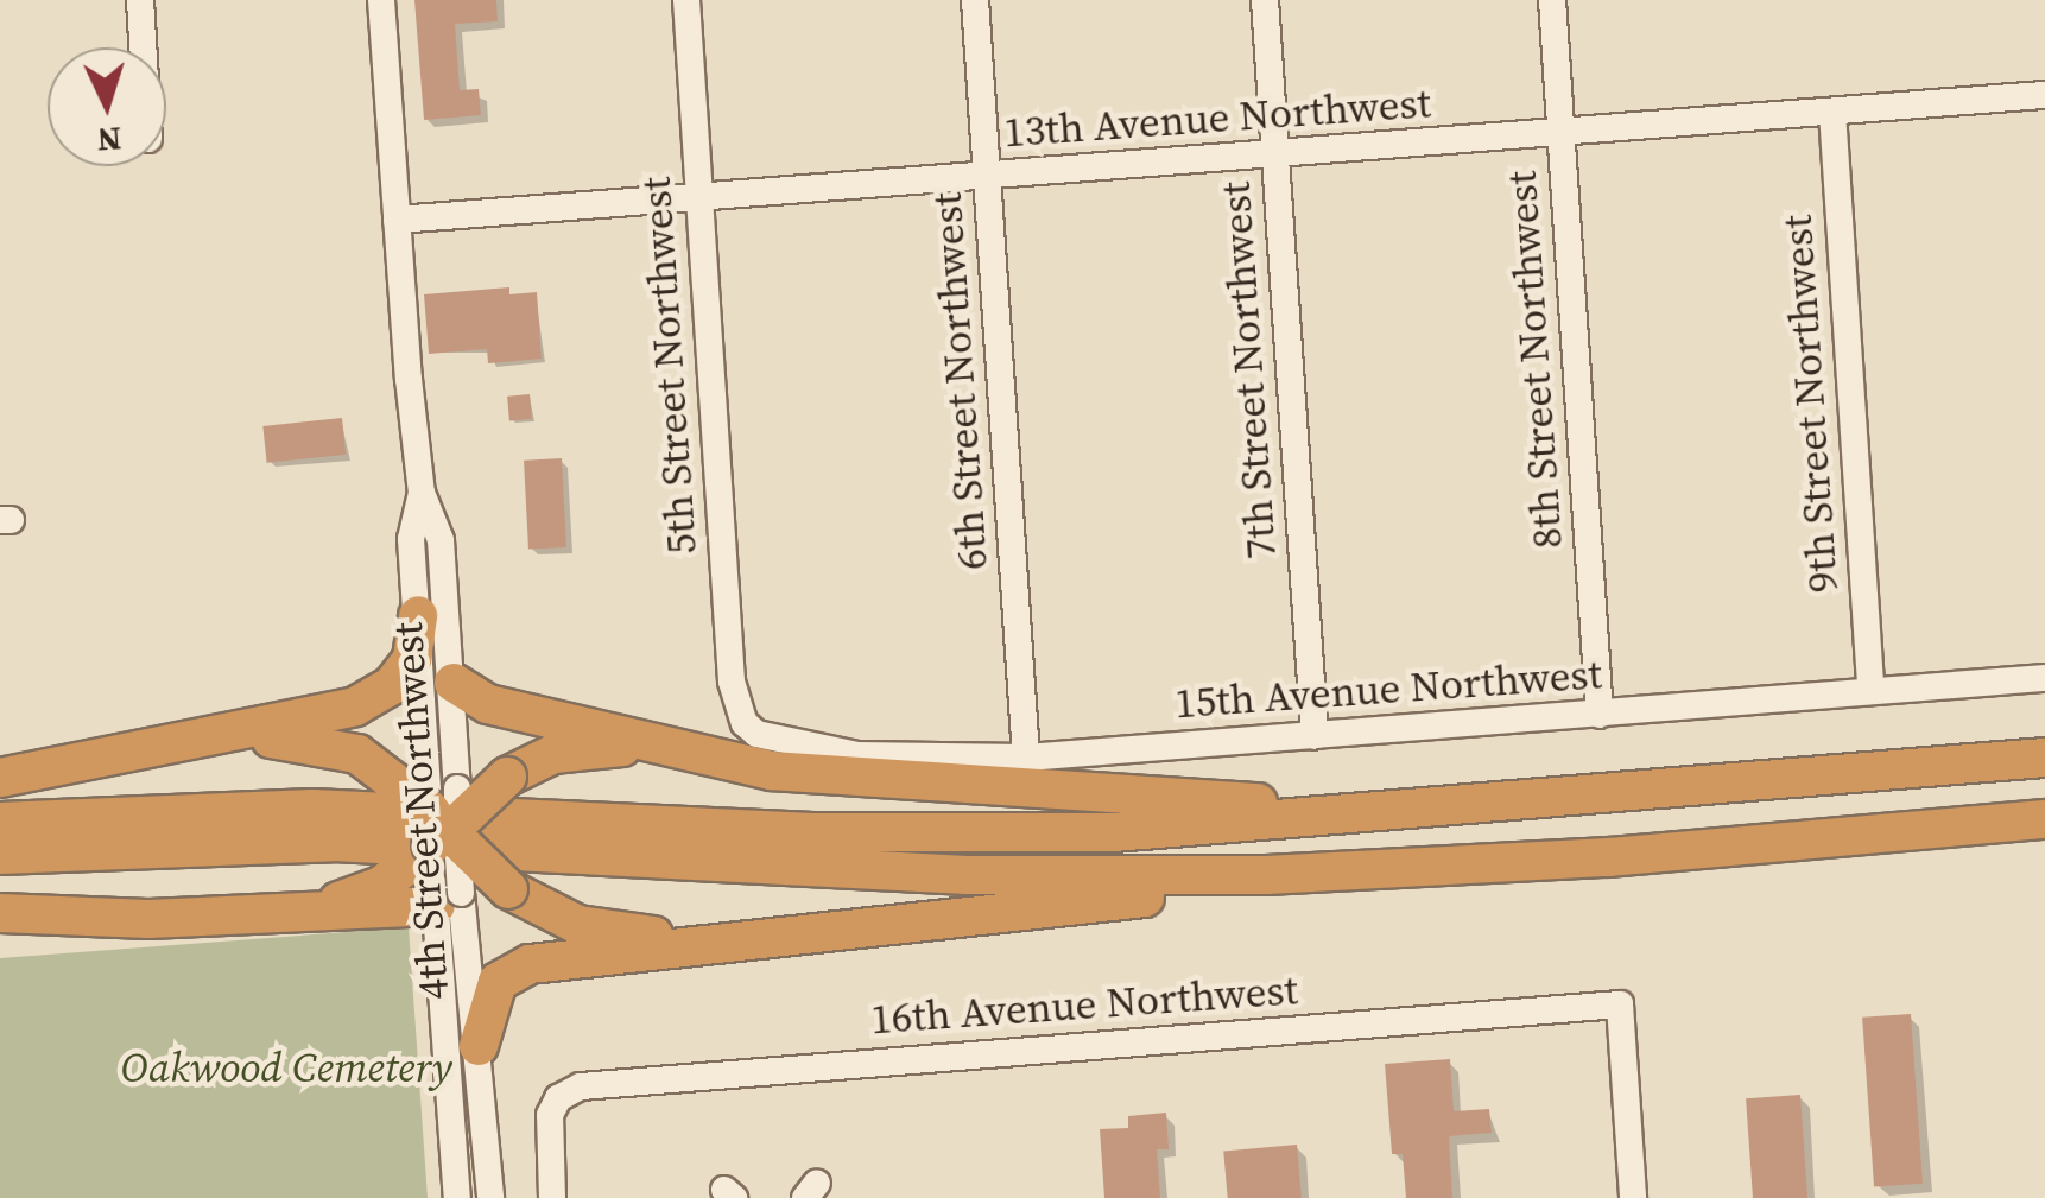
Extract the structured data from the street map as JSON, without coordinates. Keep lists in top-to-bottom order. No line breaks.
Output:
{"streets":{"street":["13th Avenue Northwest","8th Street Northwest","5th Street Northwest","7th Street Northwest","6th Street Northwest","9th Street Northwest","15th Avenue Northwest","4th Street Northwest","16th Avenue Northwest"]},"crossings":[["13th Avenue Northwest","8th Street Northwest"],["13th Avenue Northwest","5th Street Northwest"],["13th Avenue Northwest","7th Street Northwest"],["13th Avenue Northwest","6th Street Northwest"],["13th Avenue Northwest","9th Street Northwest"],["13th Avenue Northwest","4th Street Northwest"],["8th Street Northwest","15th Avenue Northwest"],["5th Street Northwest","15th Avenue Northwest"],["7th Street Northwest","15th Avenue Northwest"],["6th Street Northwest","15th Avenue Northwest"],["9th Street Northwest","15th Avenue Northwest"]],"parks":["Oakwood Cemetery"],"north":"bottom"}
